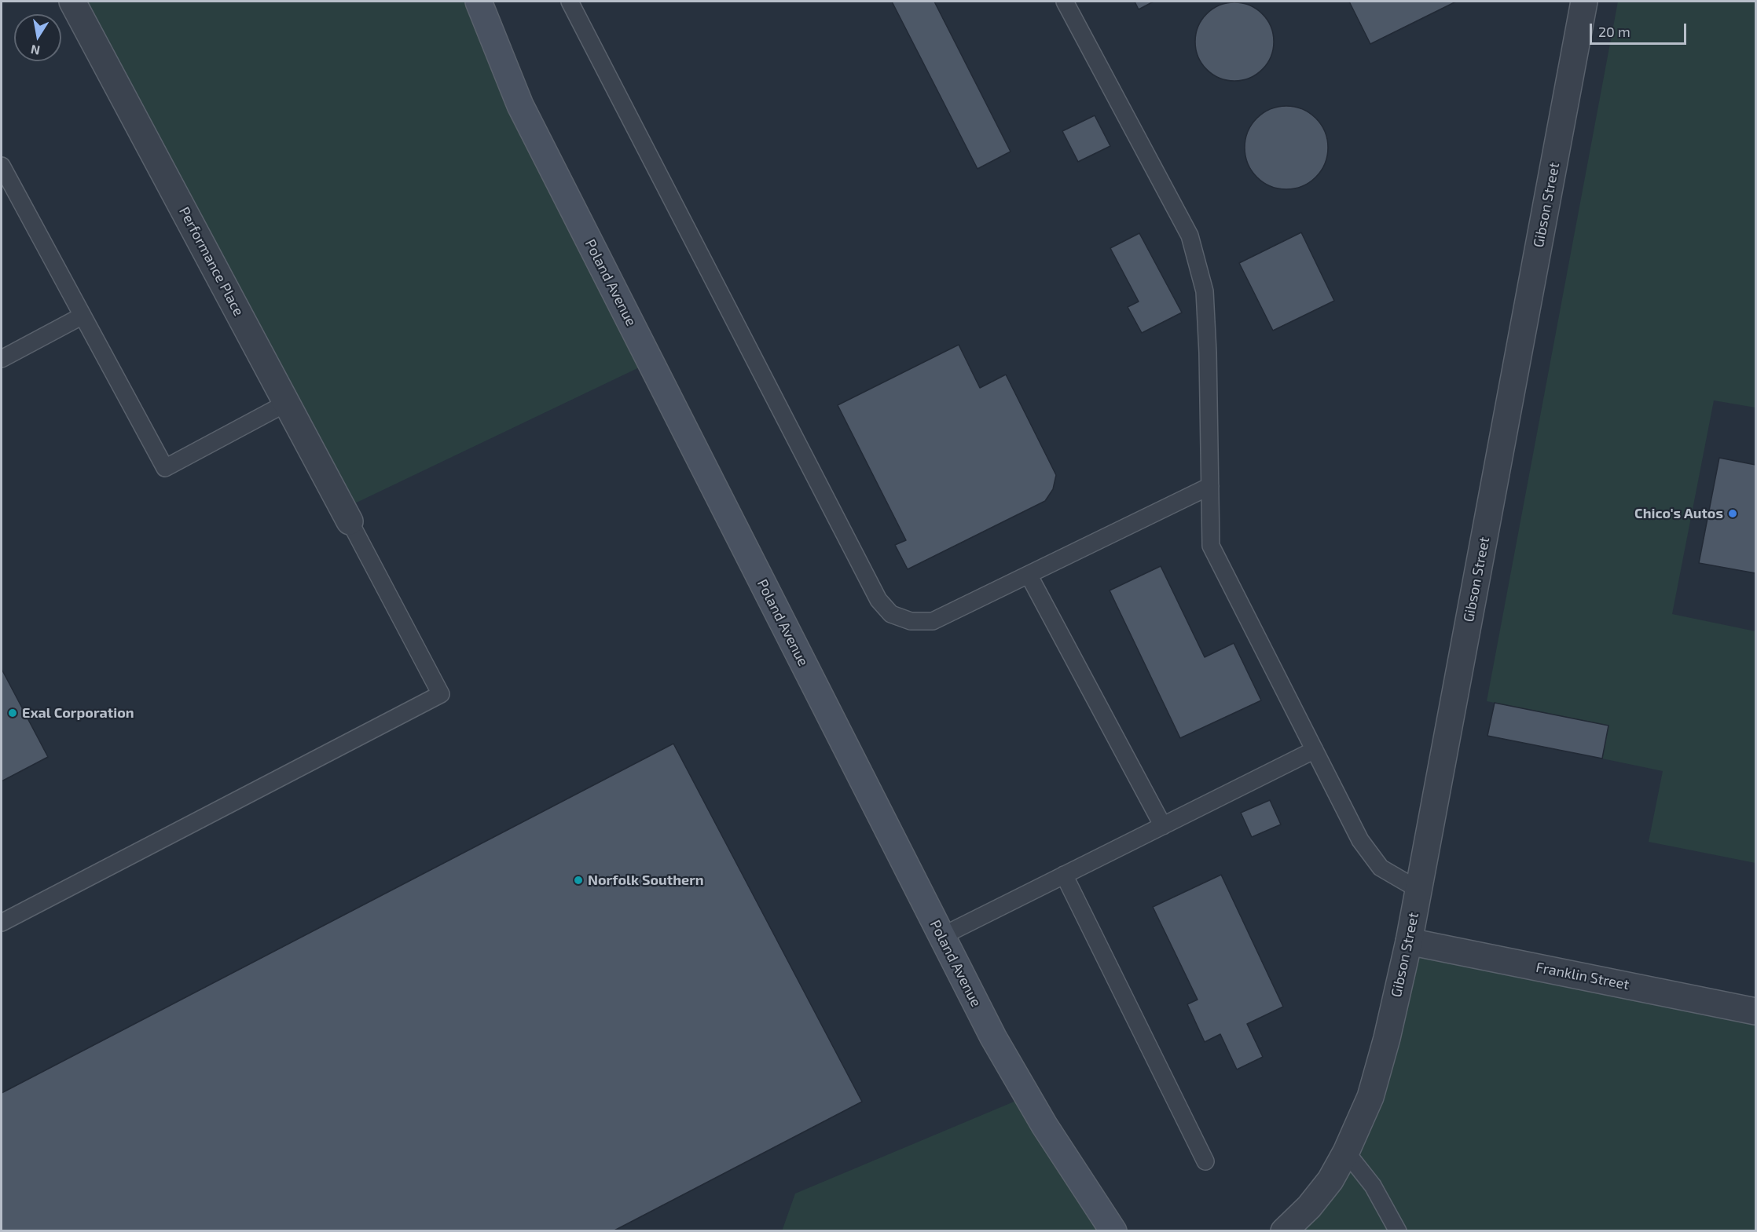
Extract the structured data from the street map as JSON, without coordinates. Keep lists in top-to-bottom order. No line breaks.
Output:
{"streets":{"main road":["Poland Avenue"],"street":["Gibson Street","Performance Place","Franklin Street"]},"crossings":[["Gibson Street","Franklin Street"]],"places":["Chico's Autos","Exal Corporation","Norfolk Southern"],"scale_bar":"20 m","north":"bottom"}
